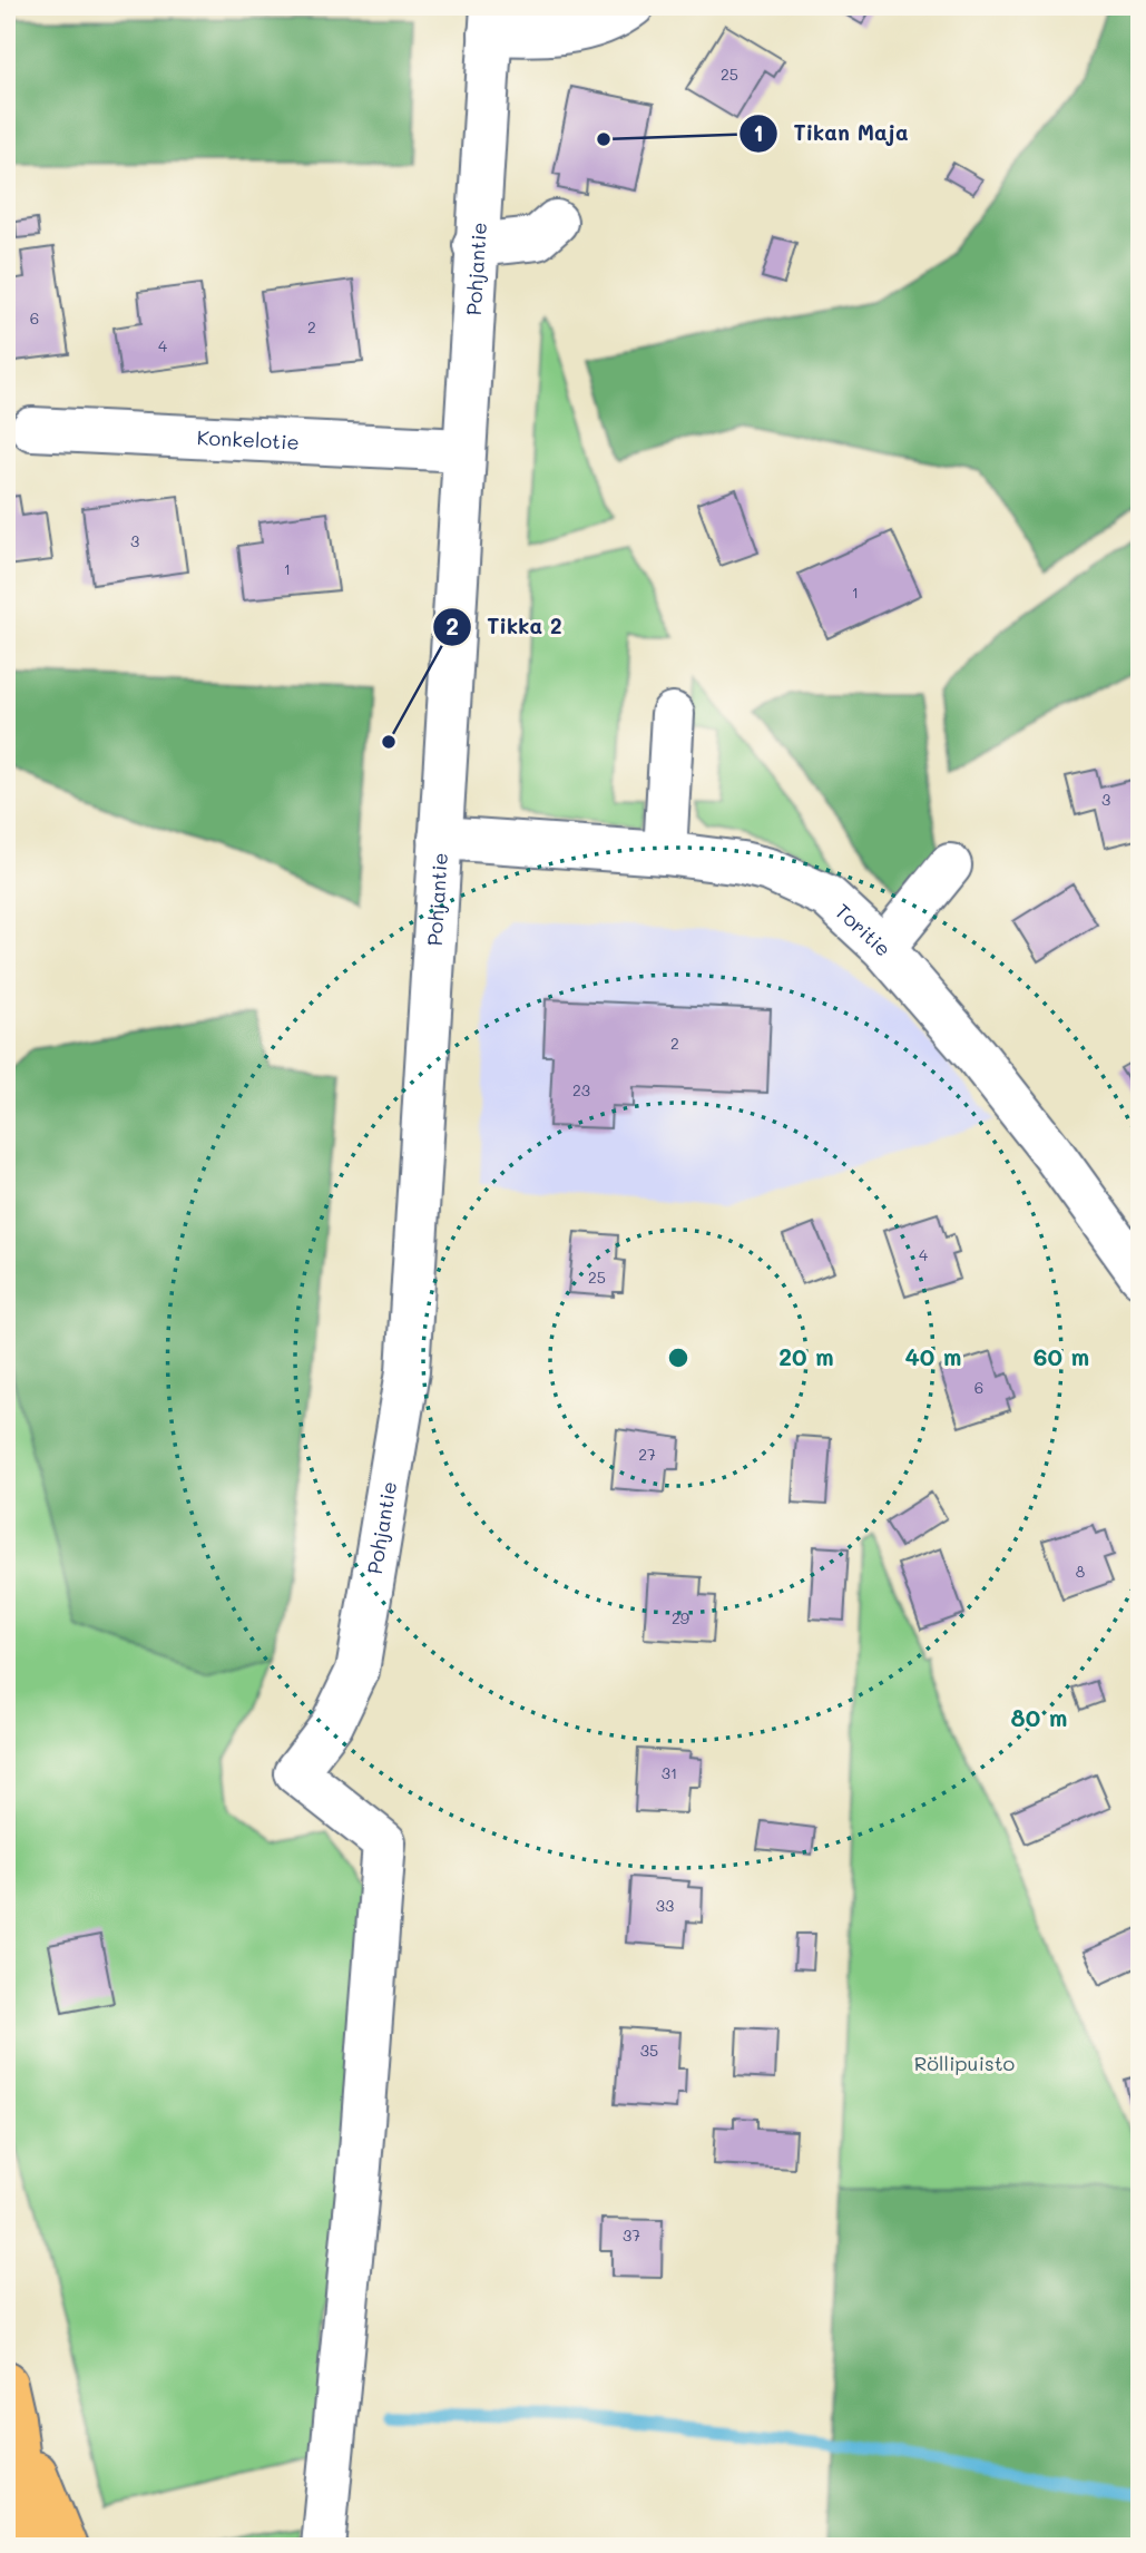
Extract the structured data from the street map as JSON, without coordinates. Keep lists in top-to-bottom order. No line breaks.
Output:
{"streets":{"street":["Pohjantie","Konkelotie","Toritie"]},"crossings":[["Pohjantie","Konkelotie"],["Pohjantie","Toritie"]],"parks":["Röllipuisto"],"places":["Tikan Maja","Tikka 2"],"house_numbers":["25","6","2","4","3","1","1","3","2","23","4","25","6","27","8","29","31","33","35","37"],"rings":["20 m","40 m","60 m","80 m"]}
